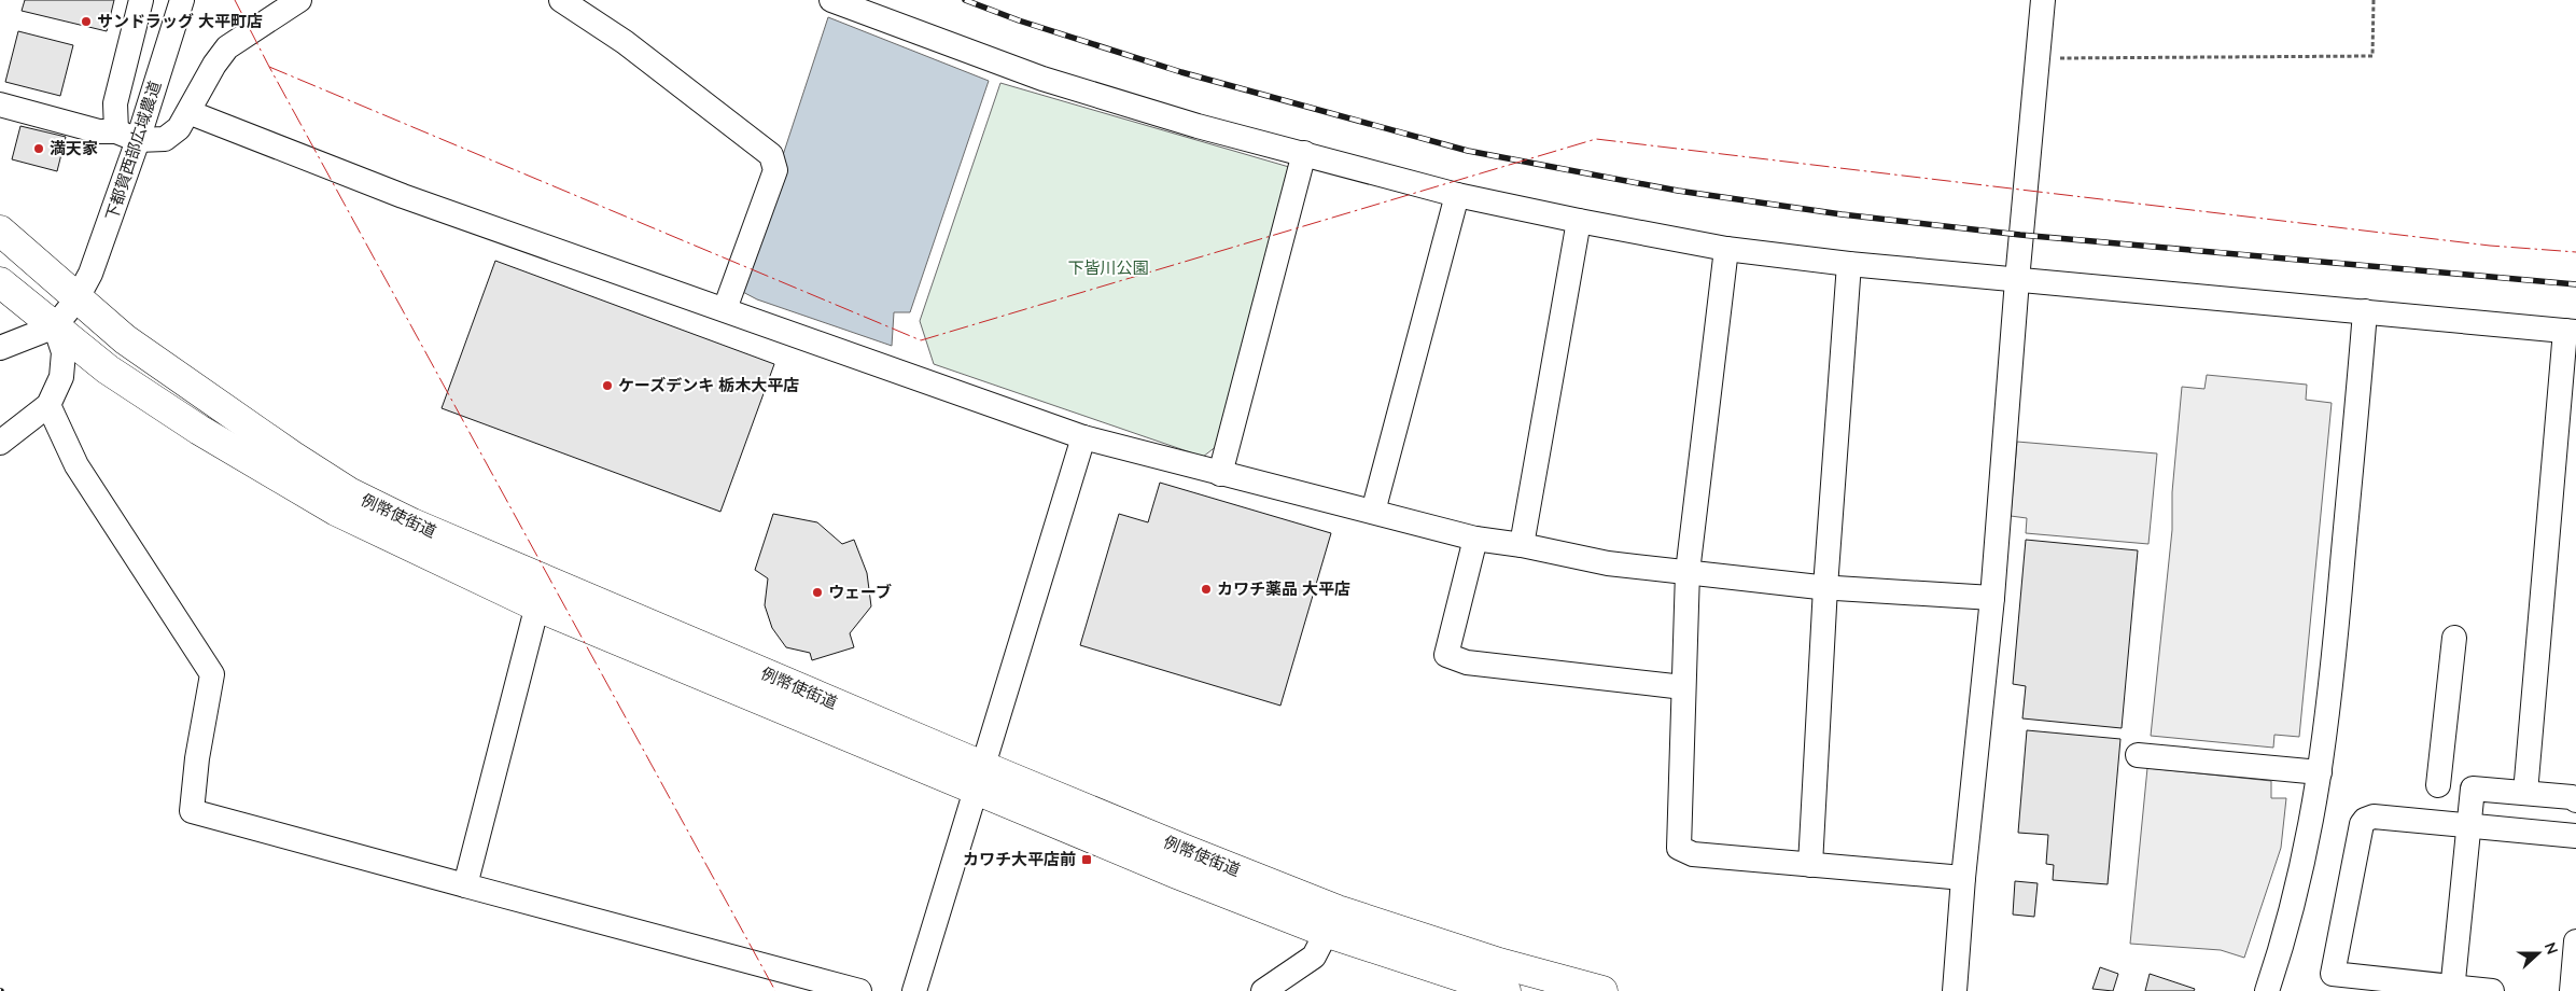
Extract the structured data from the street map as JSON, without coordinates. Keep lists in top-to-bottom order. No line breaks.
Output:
{"streets":{"main road":["例幣使街道"],"street":["下都賀西部広域農道"]},"crossings":[["下都賀西部広域農道","例幣使街道"]],"parks":["下皆川公園"],"places":{"other":["サンドラッグ 大平町店","満天家","ケーズデンキ 栃木大平店","カワチ薬品 大平店","ウェーブ"],"transit":["カワチ大平店前"]},"north":"right"}
